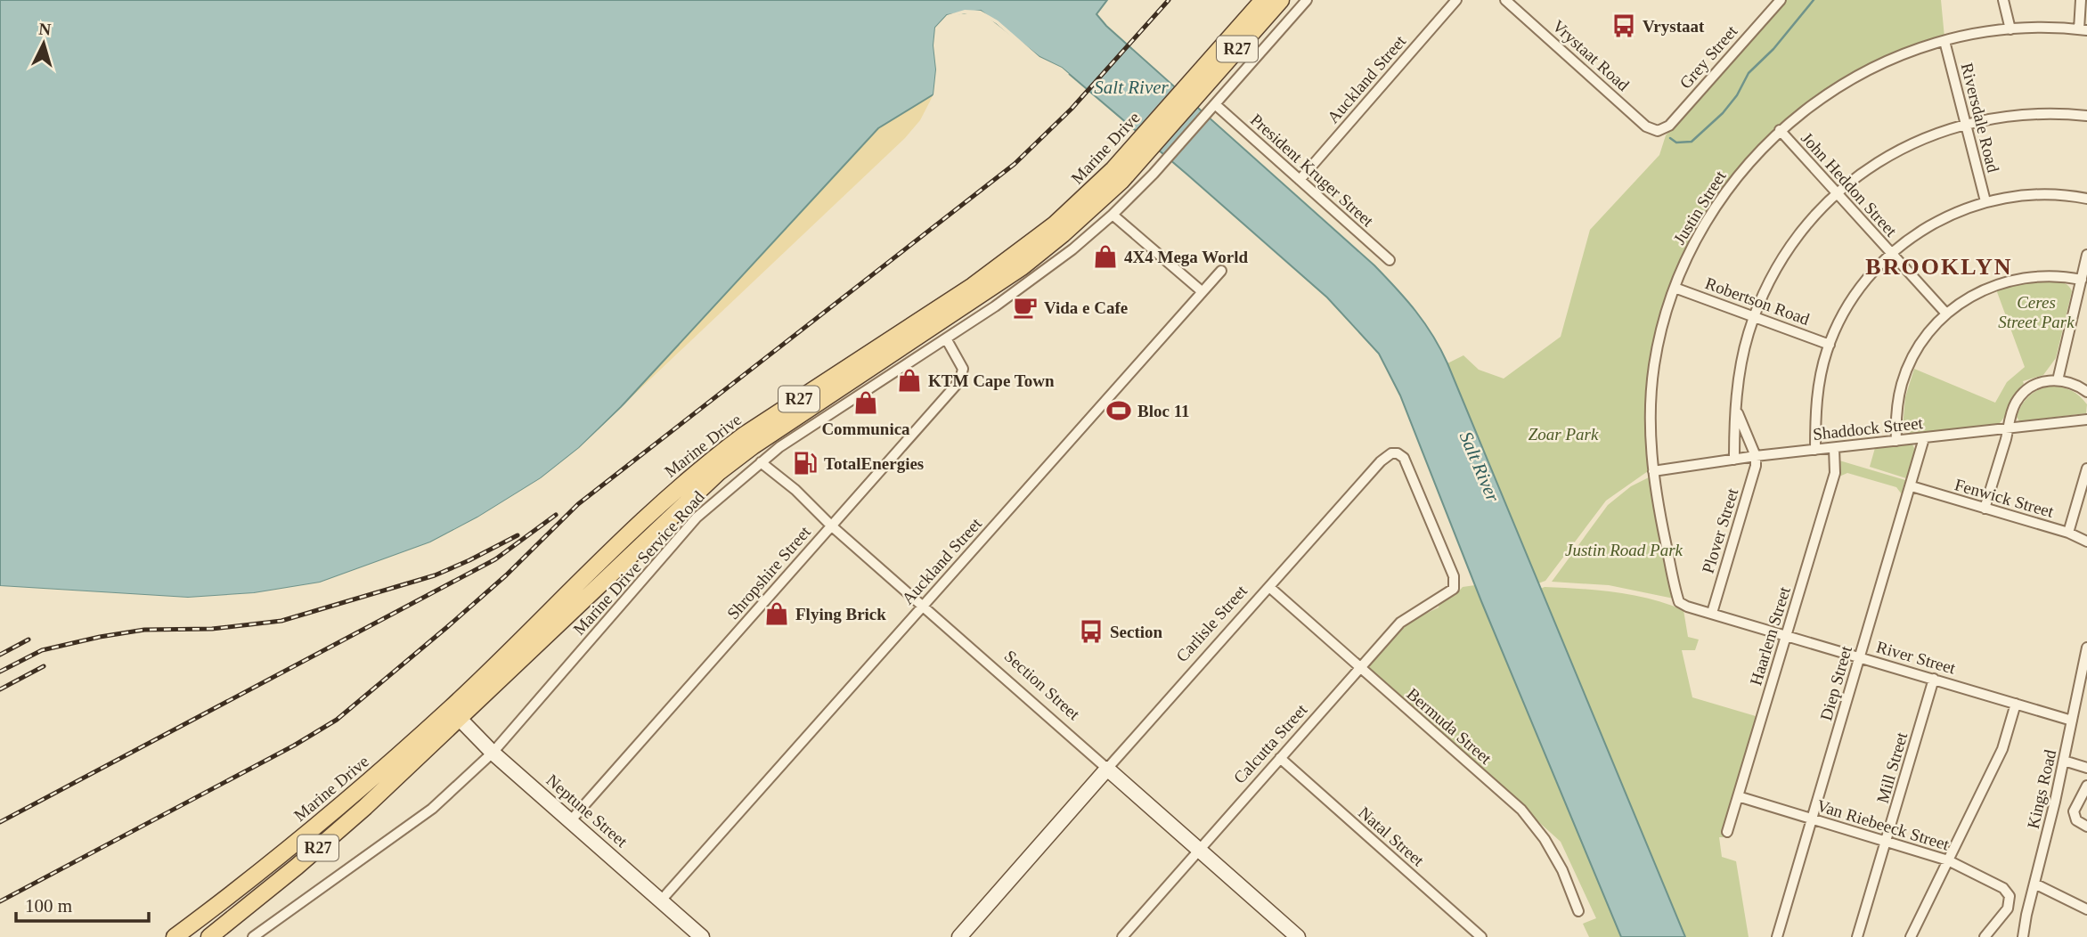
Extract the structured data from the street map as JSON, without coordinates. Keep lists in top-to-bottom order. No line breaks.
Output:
{"streets":{"main road":["R27","Marine Drive"],"street":["Vrystaat Road","Grey Street","Auckland Street","Riversdale Road","President Kruger Street","John Heddon Street","Justin Street","Robertson Road","Shaddock Street","Fenwick Street","Plover Street","Marine Drive Service Road","Shropshire Street","Carlisle Street","Haarlem Street","River Street","Diep Street","Section Street","Bermuda Street","Calcutta Street","Mill Street","Kings Road","Neptune Street","Van Riebeeck Street","Natal Street"]},"crossings":[["Vrystaat Road","Grey Street"],["Auckland Street","President Kruger Street"],["Auckland Street","Section Street"],["Auckland Street","Neptune Street"],["Riversdale Road","Justin Street"],["Marine Drive","Neptune Street"],["President Kruger Street","Marine Drive Service Road"],["John Heddon Street","Justin Street"],["Justin Street","Robertson Road"],["Justin Street","Shaddock Street"],["Justin Street","River Street"],["Shaddock Street","Plover Street"],["Shaddock Street","Haarlem Street"],["Shaddock Street","Diep Street"],["Fenwick Street","Diep Street"],["Plover Street","River Street"],["Marine Drive Service Road","Shropshire Street"],["Marine Drive Service Road","Section Street"],["Marine Drive Service Road","Neptune Street"],["Shropshire Street","Section Street"],["Shropshire Street","Neptune Street"],["Carlisle Street","Section Street"],["Carlisle Street","Bermuda Street"],["Carlisle Street","Calcutta Street"],["Haarlem Street","River Street"],["Haarlem Street","Van Riebeeck Street"],["River Street","Diep Street"],["River Street","Mill Street"],["River Street","Kings Road"],["Diep Street","Van Riebeeck Street"],["Section Street","Calcutta Street"],["Bermuda Street","Calcutta Street"],["Calcutta Street","Natal Street"],["Mill Street","Van Riebeeck Street"]],"districts":["BROOKLYN"],"water":["Salt River"],"parks":["Ceres Street Park","Zoar Park","Justin Road Park"],"places":{"bus stop":["Vrystaat","Section"],"shop":["4X4 Mega World","KTM Cape Town","Communica","Flying Brick"],"cafe":["Vida e Cafe"],"sports":["Bloc 11"],"fuel station":["TotalEnergies"]},"scale_bar":"100 m","north":"top"}
